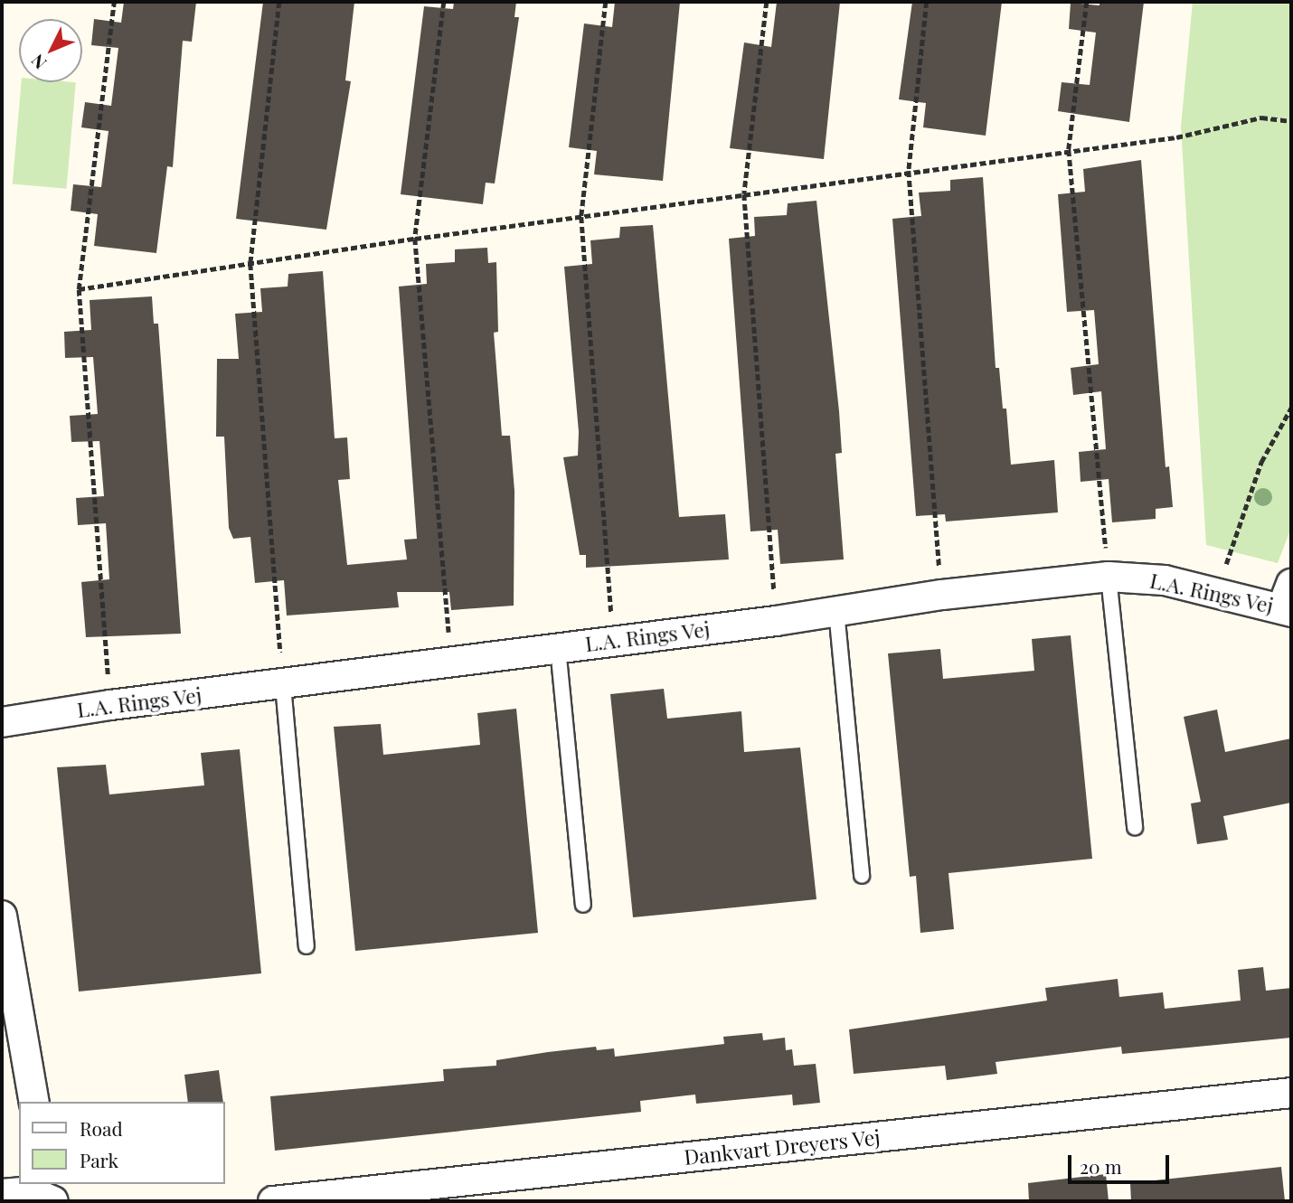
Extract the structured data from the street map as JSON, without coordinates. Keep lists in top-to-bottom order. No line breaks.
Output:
{"streets":{"street":["L.A. Rings Vej","Dankvart Dreyers Vej"]},"legend":["Road","Park"],"scale_bar":"20 m","north":"bottom left"}
